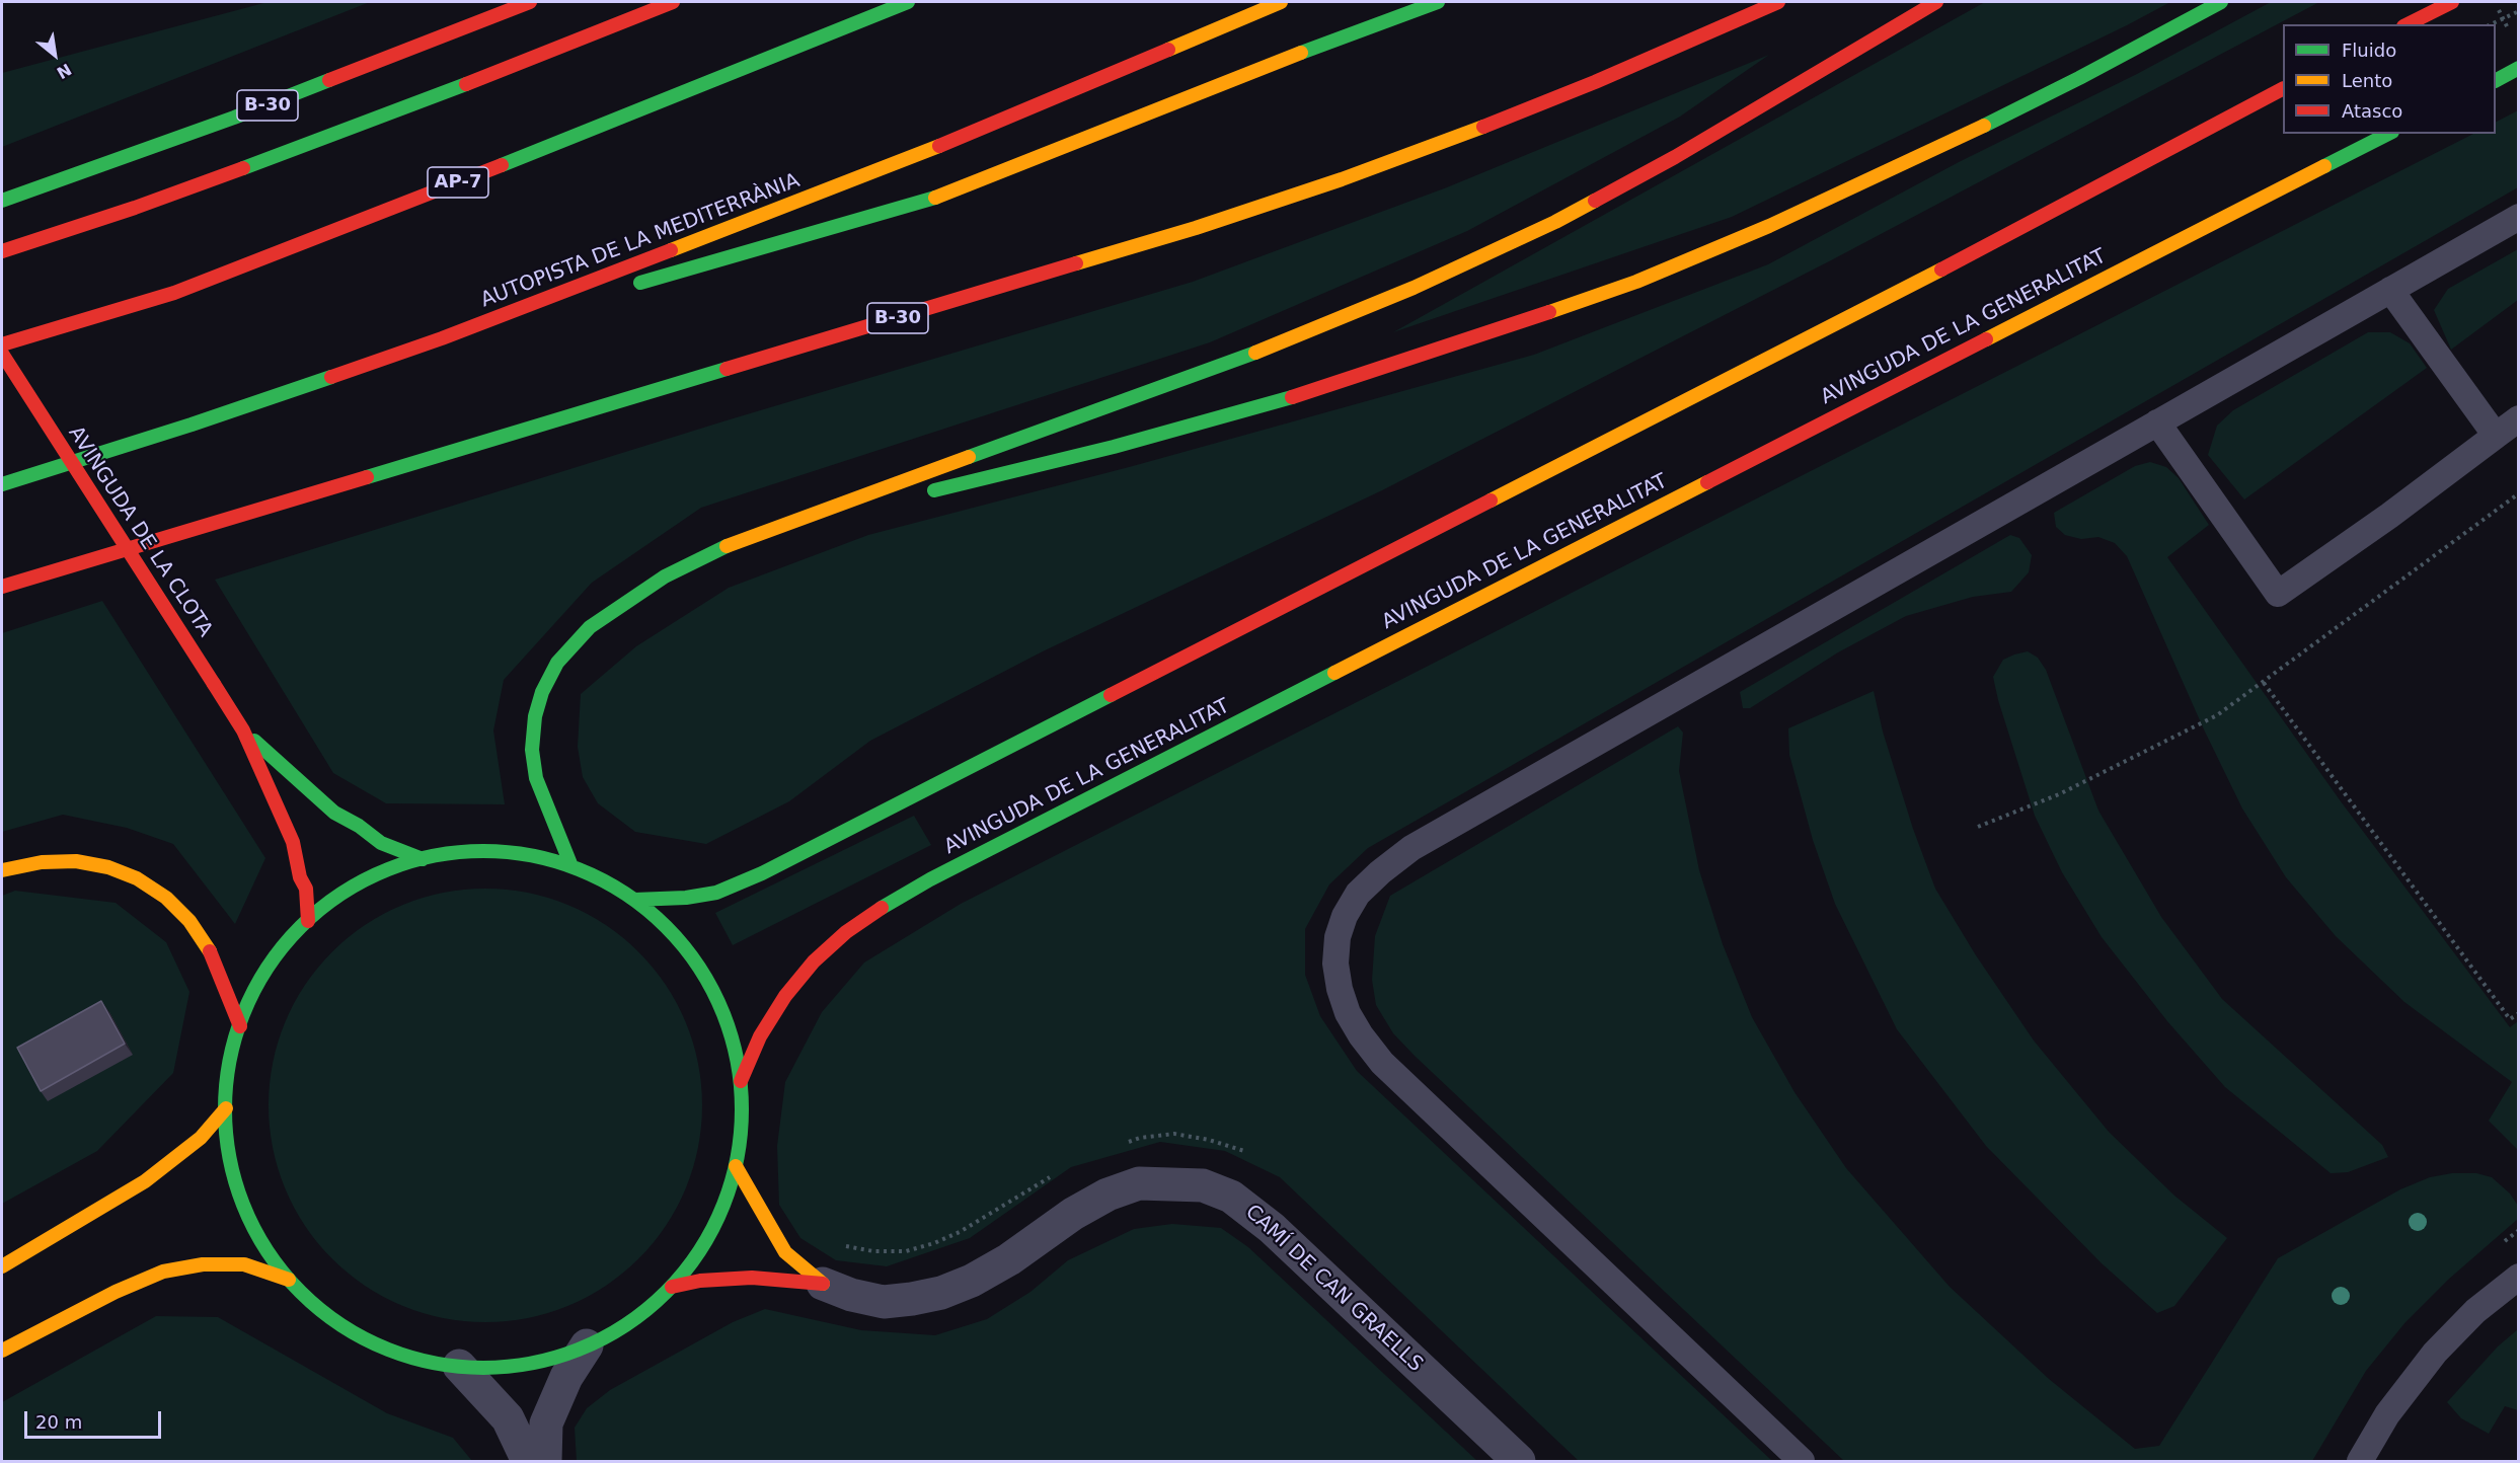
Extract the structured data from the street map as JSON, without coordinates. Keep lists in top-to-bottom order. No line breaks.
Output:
{"streets":{"main road":["B-30","AP-7","AUTOPISTA DE LA MEDITERRÀNIA","AVINGUDA DE LA GENERALITAT","AVINGUDA DE LA CLOTA"],"street":["CAMÍ DE CAN GRAELLS"]},"legend":["Fluido","Lento","Atasco"],"scale_bar":"20 m","north":"bottom right"}
